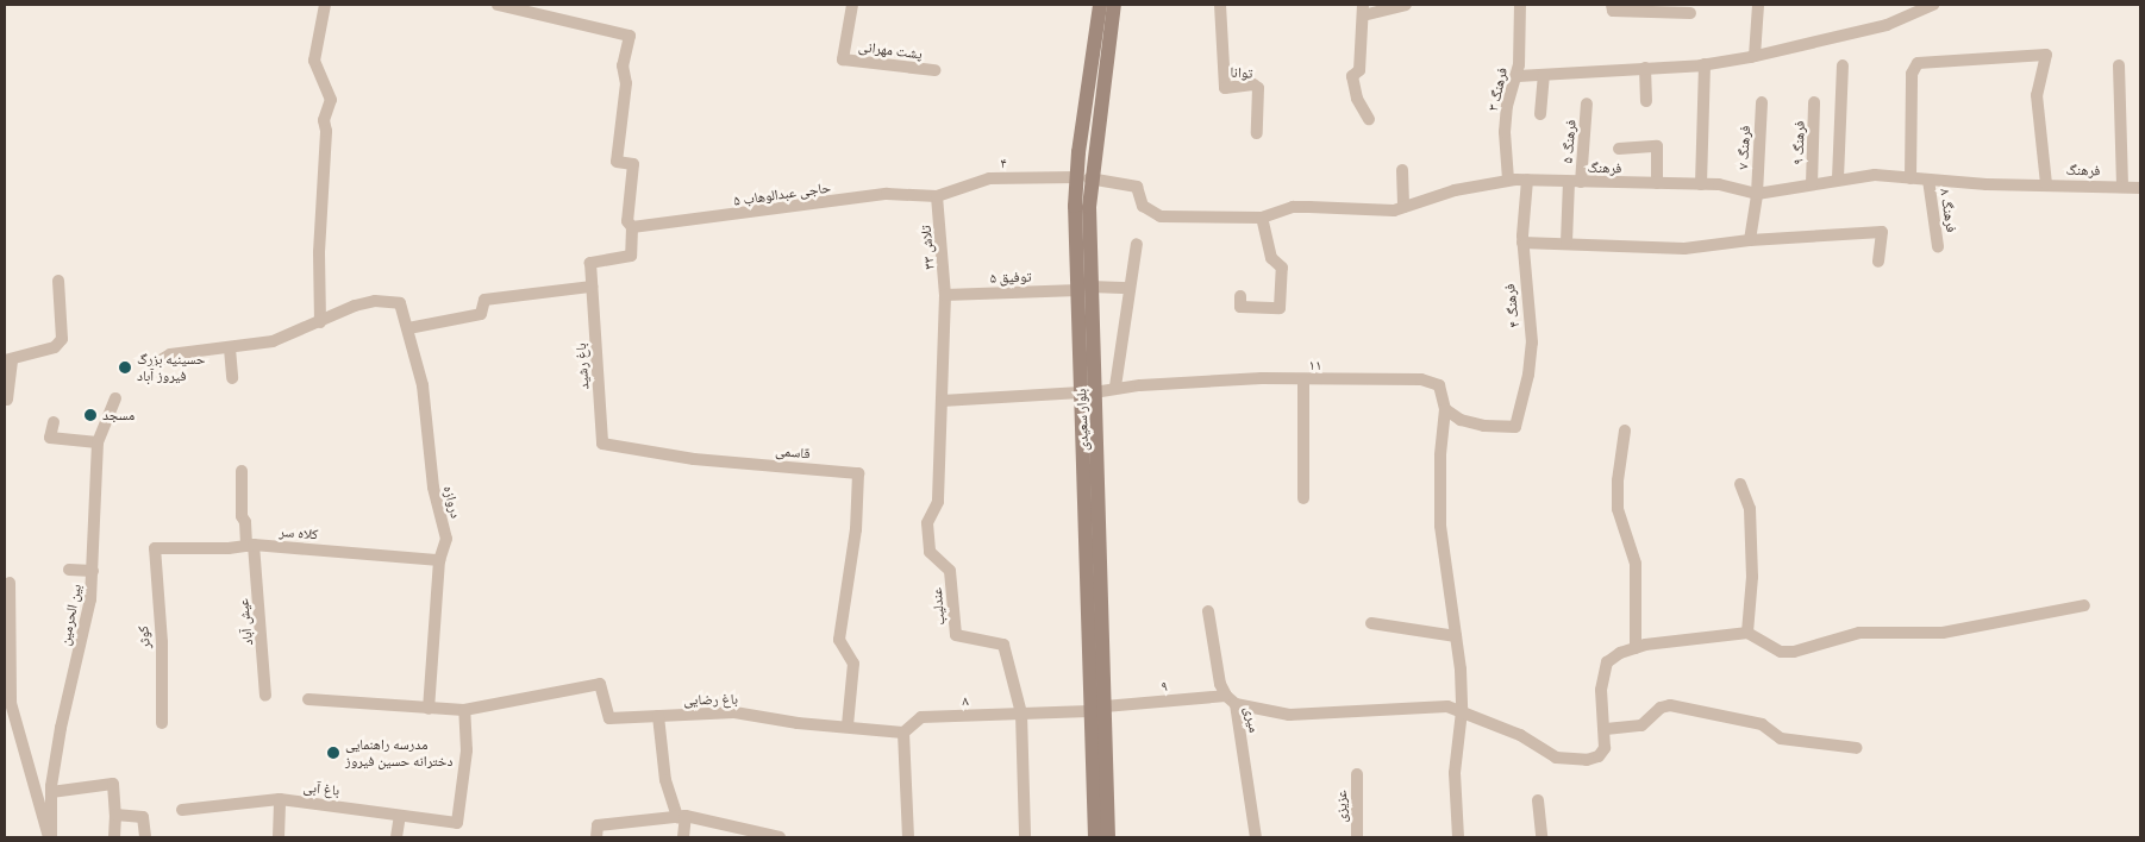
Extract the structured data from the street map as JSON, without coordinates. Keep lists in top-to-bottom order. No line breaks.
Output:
{"streets":{"main road":["بلوار سعیدی"],"street":["پشت مهرانی","توانا","فرهنگ ۳","فرهنگ ۵","فرهنگ ۹","فرهنگ ۷","۴","فرهنگ","حاجی عبدالوهاب ۵","فرهنگ ۸","تلاش ۳۳","توفیق ۵","فرهنگ ۴","۱۱","باغ رشید","قاسمی","دروازه","کلاه سر","عندلیب","بین الحرمین","عیش آباد","کوثر","۹","باغ رضایی","۸","میری","باغ آبی","عزیزی"]},"crossings":[["فرهنگ ۳","فرهنگ"],["فرهنگ ۵","فرهنگ"],["فرهنگ ۹","فرهنگ"],["فرهنگ ۷","فرهنگ"],["۴","فرهنگ"],["۴","حاجی عبدالوهاب ۵"],["۴","تلاش ۳۳"],["۴","بلوار سعیدی"],["فرهنگ","فرهنگ ۸"],["فرهنگ","فرهنگ ۴"],["فرهنگ","بلوار سعیدی"],["حاجی عبدالوهاب ۵","تلاش ۳۳"],["حاجی عبدالوهاب ۵","باغ رشید"],["تلاش ۳۳","توفیق ۵"],["تلاش ۳۳","۱۱"],["تلاش ۳۳","عندلیب"],["توفیق ۵","بلوار سعیدی"],["فرهنگ ۴","۱۱"],["۱۱","بلوار سعیدی"],["باغ رشید","قاسمی"],["بلوار سعیدی","۹"],["بلوار سعیدی","۸"],["قاسمی","باغ رضایی"],["دروازه","کلاه سر"],["کلاه سر","عیش آباد"],["کلاه سر","کوثر"],["عندلیب","۸"],["۹","۸"],["۹","میری"],["باغ رضایی","باغ آبی"]],"places":["حسینیه بزرگ فیروز آباد","مسجد","مدرسه راهنمایی دخترانه حسین فیروز"]}
